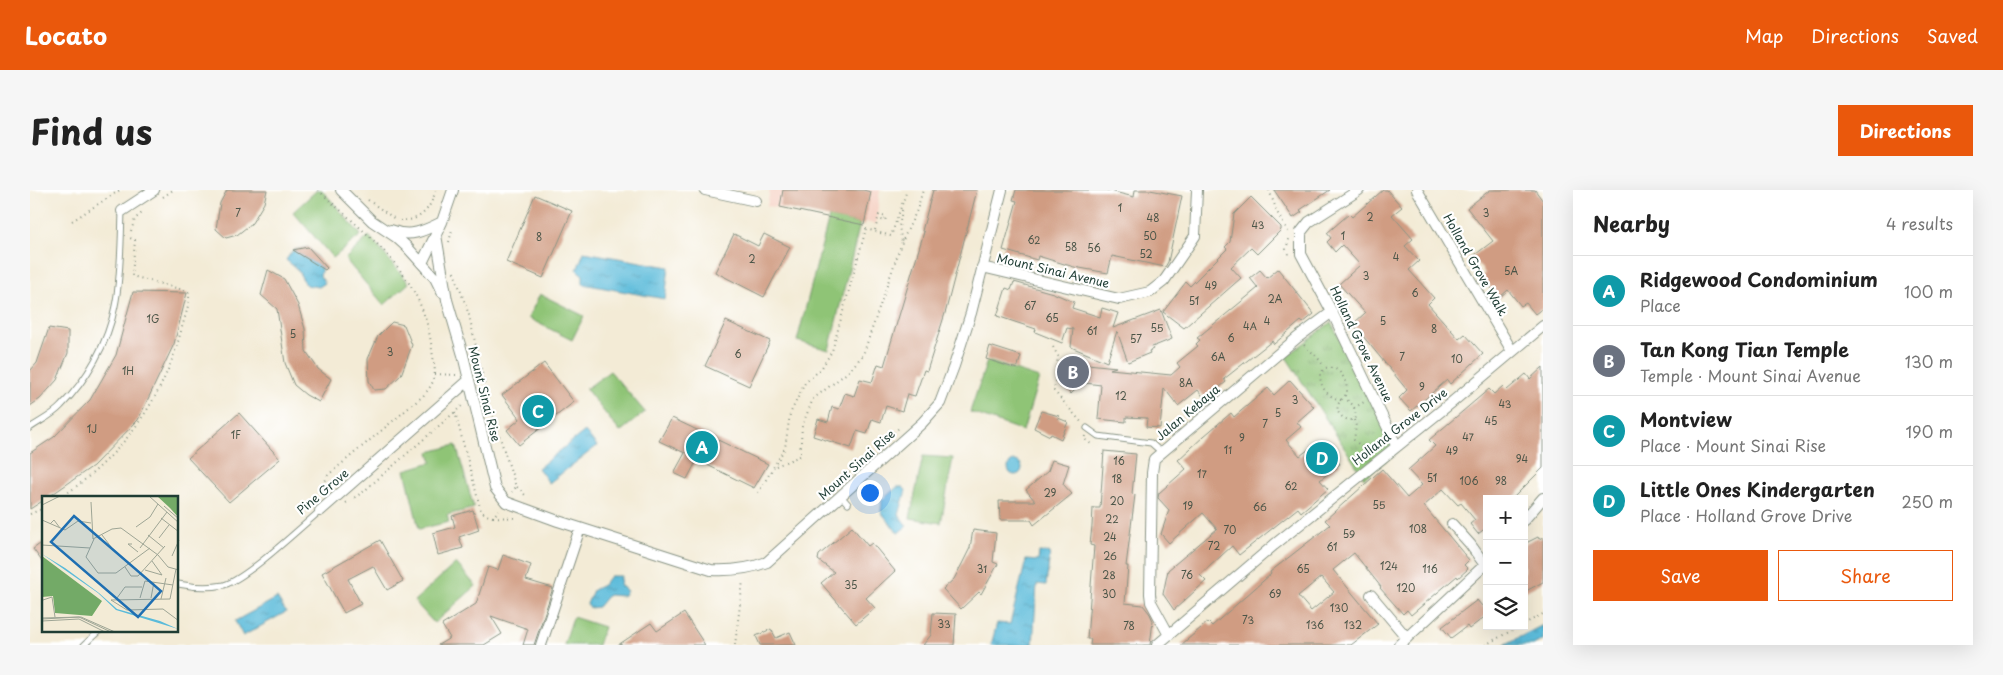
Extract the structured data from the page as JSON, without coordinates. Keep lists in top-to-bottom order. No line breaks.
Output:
{"streets":{"street":["Holland Grove Walk","Mount Sinai Avenue","Holland Grove Avenue","Mount Sinai Rise","Jalan Kebaya","Holland Grove Drive","Pine Grove"]},"crossings":[["Holland Grove Walk","Holland Grove Drive"],["Mount Sinai Avenue","Mount Sinai Rise"],["Holland Grove Avenue","Jalan Kebaya"],["Holland Grove Avenue","Holland Grove Drive"],["Mount Sinai Rise","Pine Grove"],["Jalan Kebaya","Holland Grove Drive"]],"house_numbers":["1","7","3","2","48","43","50","1","8","62","58","56","52","4","2","5A","3","49","6","2A","51","67","65","1G","4","5","4A","55","8","61","5","6","57","3","6","6A","7","10","1H","8A","9","12","3","43","5","45","7","1J","1F","47","9","11","49","94","16","17","51","18","106","98","62","29","20","55","19","66","22","108","70","59","24","72","61","26","124","31","65","116","28","76","35","120","30","69","130","73","33","136","132","78"],"page":{"header":"Locato","nav":["Map","Directions","Saved"],"title":"Find us","buttons":["Directions",["Save","Share"]],"heading":["Nearby","4 results"],"list":[{"mark":"A","name":"Ridgewood Condominium","note":"Place","value":"100 m"},{"mark":"B","name":"Tan Kong Tian Temple","note":"Temple · Mount Sinai Avenue","value":"130 m"},{"mark":"C","name":"Montview","note":"Place · Mount Sinai Rise","value":"190 m"},{"mark":"D","name":"Little Ones Kindergarten","note":"Place · Holland Grove Drive","value":"250 m"}],"pins":["B","C","A","D"],"map_buttons":["+","−"]}}
